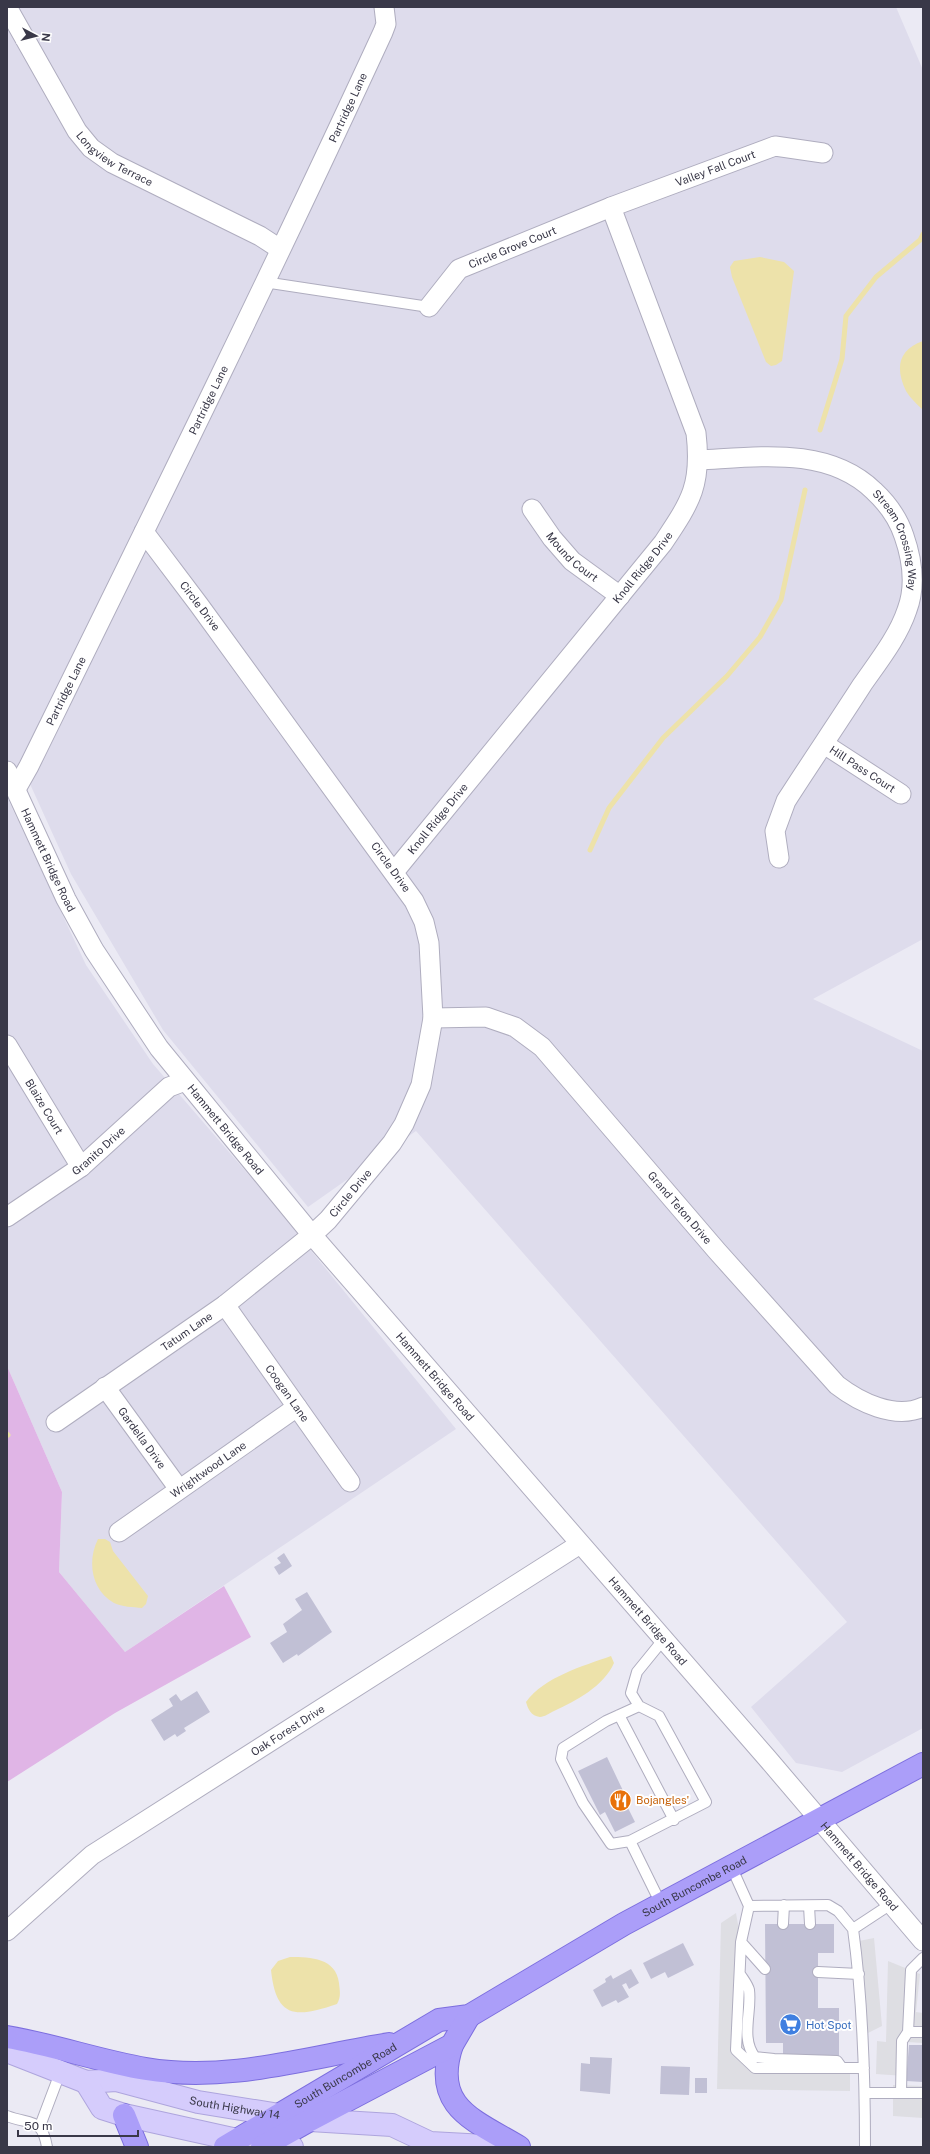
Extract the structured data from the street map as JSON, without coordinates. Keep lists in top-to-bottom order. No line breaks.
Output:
{"streets":{"main road":["South Buncombe Road","South Highway 14"],"street":["Partridge Lane","Longview Terrace","Valley Fall Court","Circle Grove Court","Stream Crossing Way","Mound Court","Knoll Ridge Drive","Circle Drive","Hill Pass Court","Hammett Bridge Road","Blaize Court","Granito Drive","Grand Teton Drive","Tatum Lane","Coogan Lane","Gardella Drive","Wrightwood Lane","Oak Forest Drive"]},"crossings":[["Partridge Lane","Longview Terrace"],["Partridge Lane","Circle Drive"],["Partridge Lane","Hammett Bridge Road"],["Valley Fall Court","Circle Grove Court"],["Valley Fall Court","Knoll Ridge Drive"],["Circle Grove Court","Knoll Ridge Drive"],["Stream Crossing Way","Knoll Ridge Drive"],["Stream Crossing Way","Hill Pass Court"],["Mound Court","Knoll Ridge Drive"],["Knoll Ridge Drive","Circle Drive"],["Circle Drive","Hammett Bridge Road"],["Circle Drive","Grand Teton Drive"],["Circle Drive","Tatum Lane"],["Hammett Bridge Road","Granito Drive"],["Hammett Bridge Road","Tatum Lane"],["Hammett Bridge Road","Oak Forest Drive"],["Hammett Bridge Road","South Buncombe Road"],["Blaize Court","Granito Drive"],["Tatum Lane","Coogan Lane"],["Tatum Lane","Gardella Drive"],["Coogan Lane","Wrightwood Lane"],["Gardella Drive","Wrightwood Lane"],["South Buncombe Road","South Highway 14"]],"places":{"restaurant":["Bojangles'"],"supermarket":["Hot Spot"]},"scale_bar":"50 m","north":"right"}
